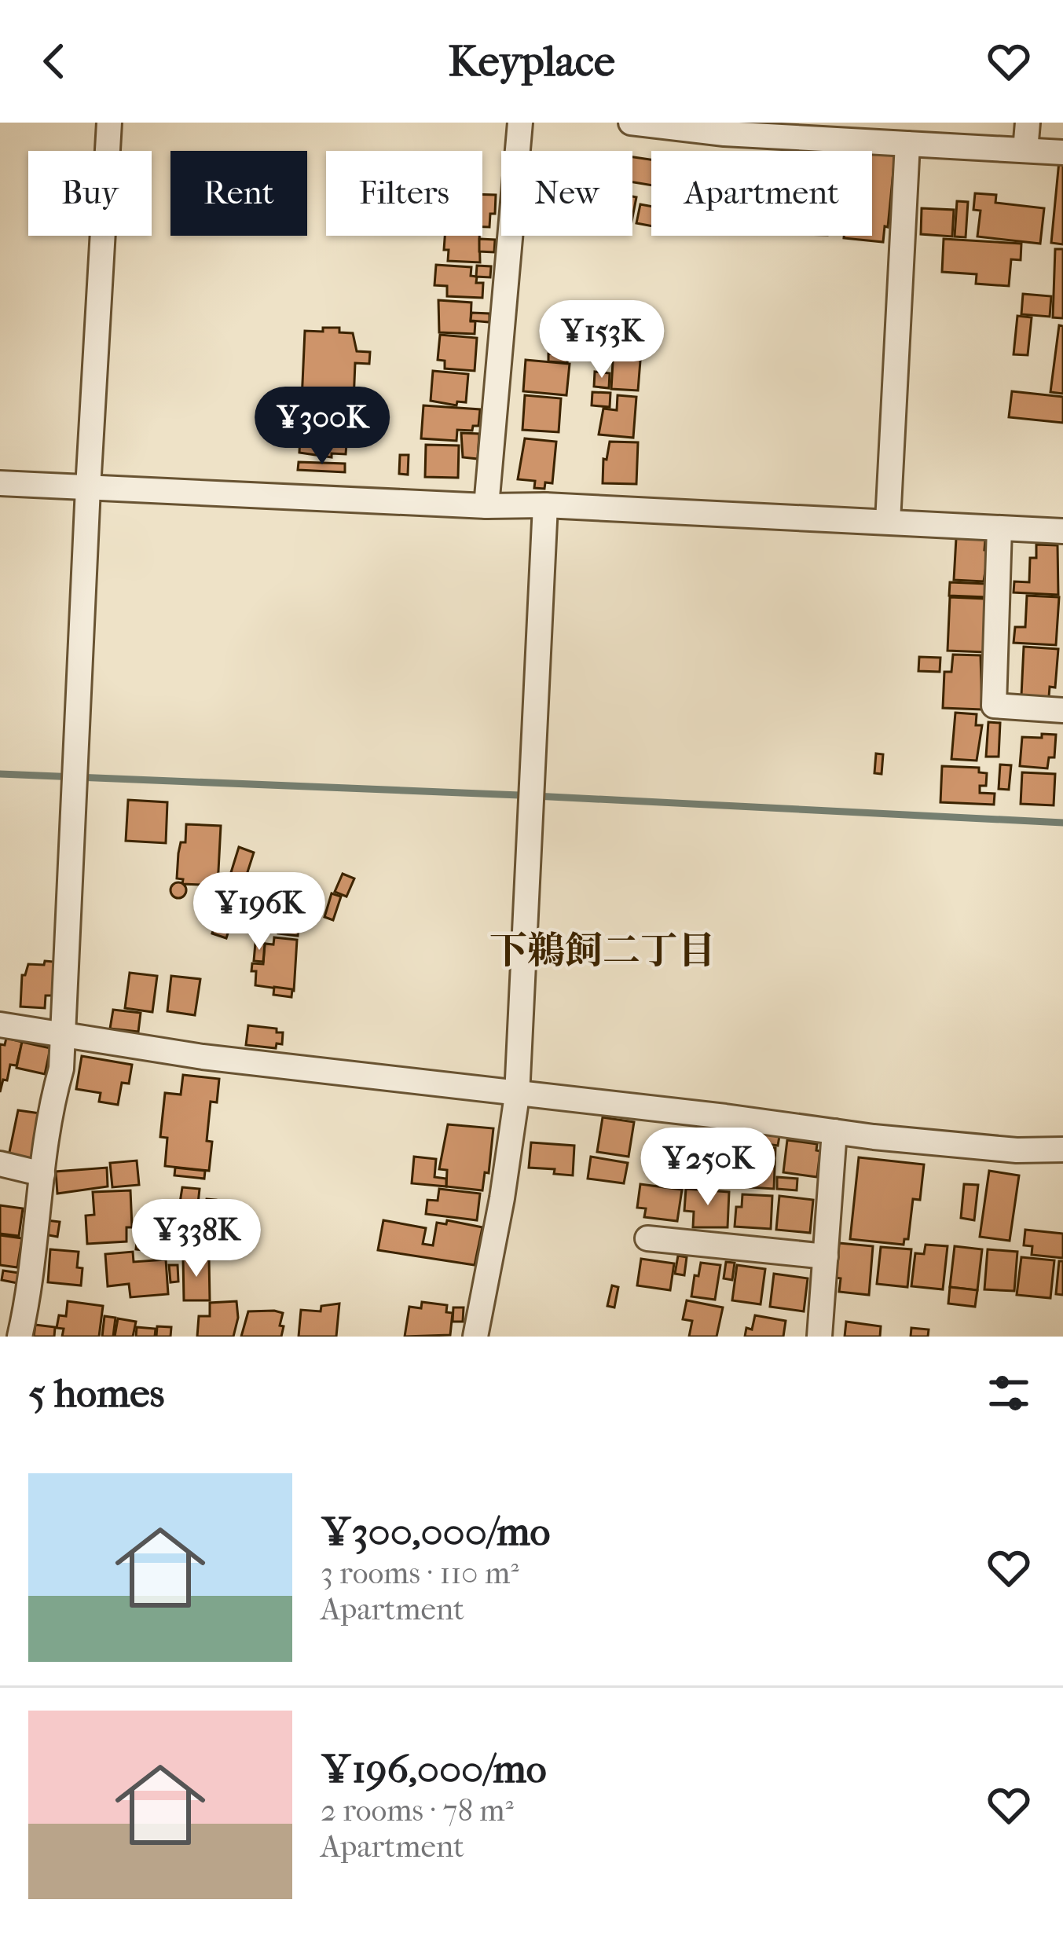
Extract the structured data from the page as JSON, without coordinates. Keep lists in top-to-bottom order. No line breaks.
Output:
{"districts":["下鵜飼二丁目"],"page":{"header":"Keyplace","chip":["Buy","Rent","Filters","New","Apartment"],"price":["¥153K","¥300K","¥196K","¥250K","¥338K"],"heading":"5 homes","list":[{"name":"¥300,000/mo","note":"3 rooms · 110 m² · Apartment"},{"name":"¥196,000/mo","note":"2 rooms · 78 m² · Apartment"}]}}
